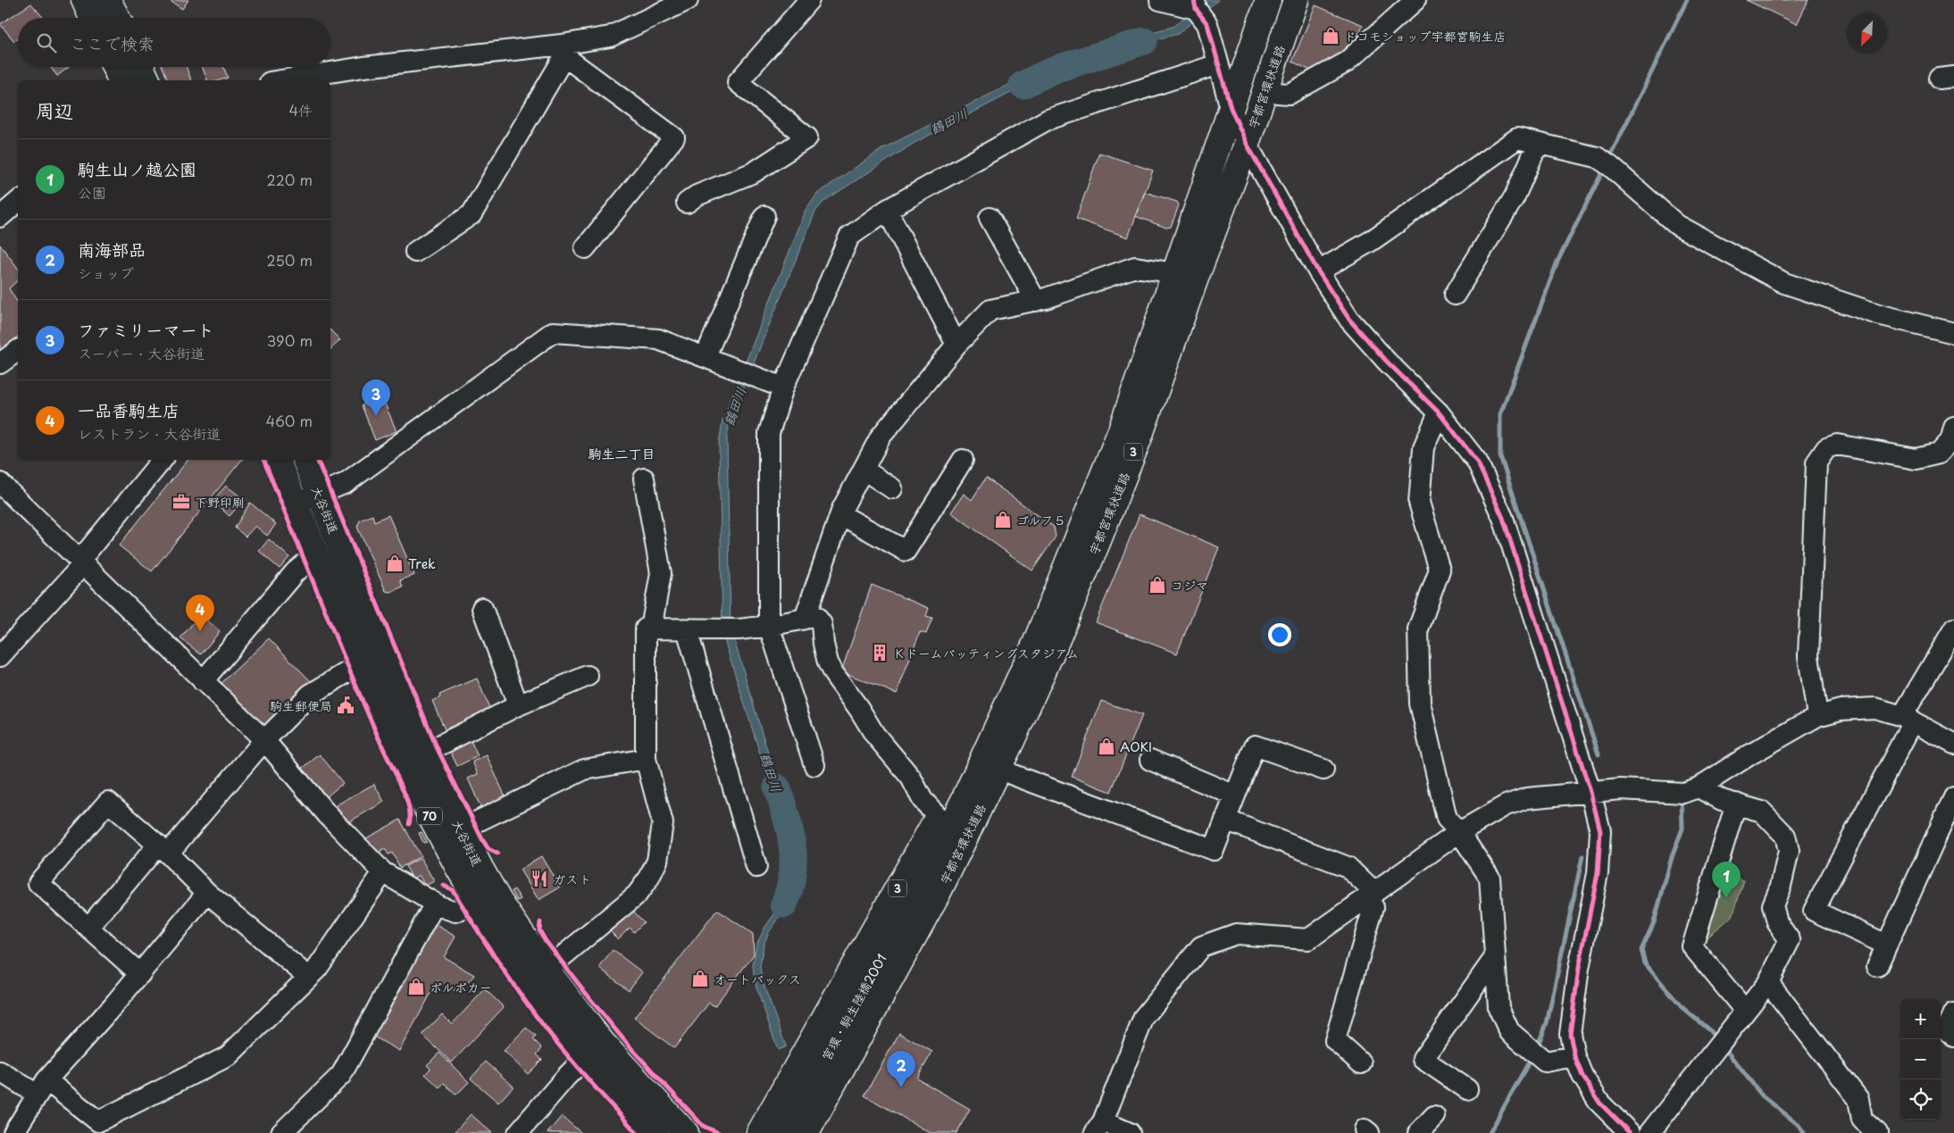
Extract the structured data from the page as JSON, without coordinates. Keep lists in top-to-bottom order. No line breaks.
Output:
{"streets":{"main road":["宇都宮環状道路","3","大谷街道","70","宮環・駒生陸橋2001"]},"crossings":[["宇都宮環状道路","3"],["宇都宮環状道路","宮環・駒生陸橋2001"]],"districts":["駒生二丁目"],"water":["鶴田川"],"places":{"shop":["ドコモショップ宇都宮駒生店","ゴルフ５","Trek","コジマ","AOKI","オートバックス","ボルボカー"],"office":["下野印刷"],"building":["Ｋドームバッティングスタジアム"],"public building":["駒生郵便局"],"restaurant":["ガスト"]},"north":"bottom left","page":{"search":"ここで検索","heading":["周辺","4件"],"list":[{"mark":"1","name":"駒生山ノ越公園","note":"公園","value":"220 m"},{"mark":"2","name":"南海部品","note":"ショップ","value":"250 m"},{"mark":"3","name":"ファミリーマート","note":"スーパー · 大谷街道","value":"390 m"},{"mark":"4","name":"一品香駒生店","note":"レストラン · 大谷街道","value":"460 m"}],"pins":["3","4","1","2"],"map_buttons":["+","−"]}}
